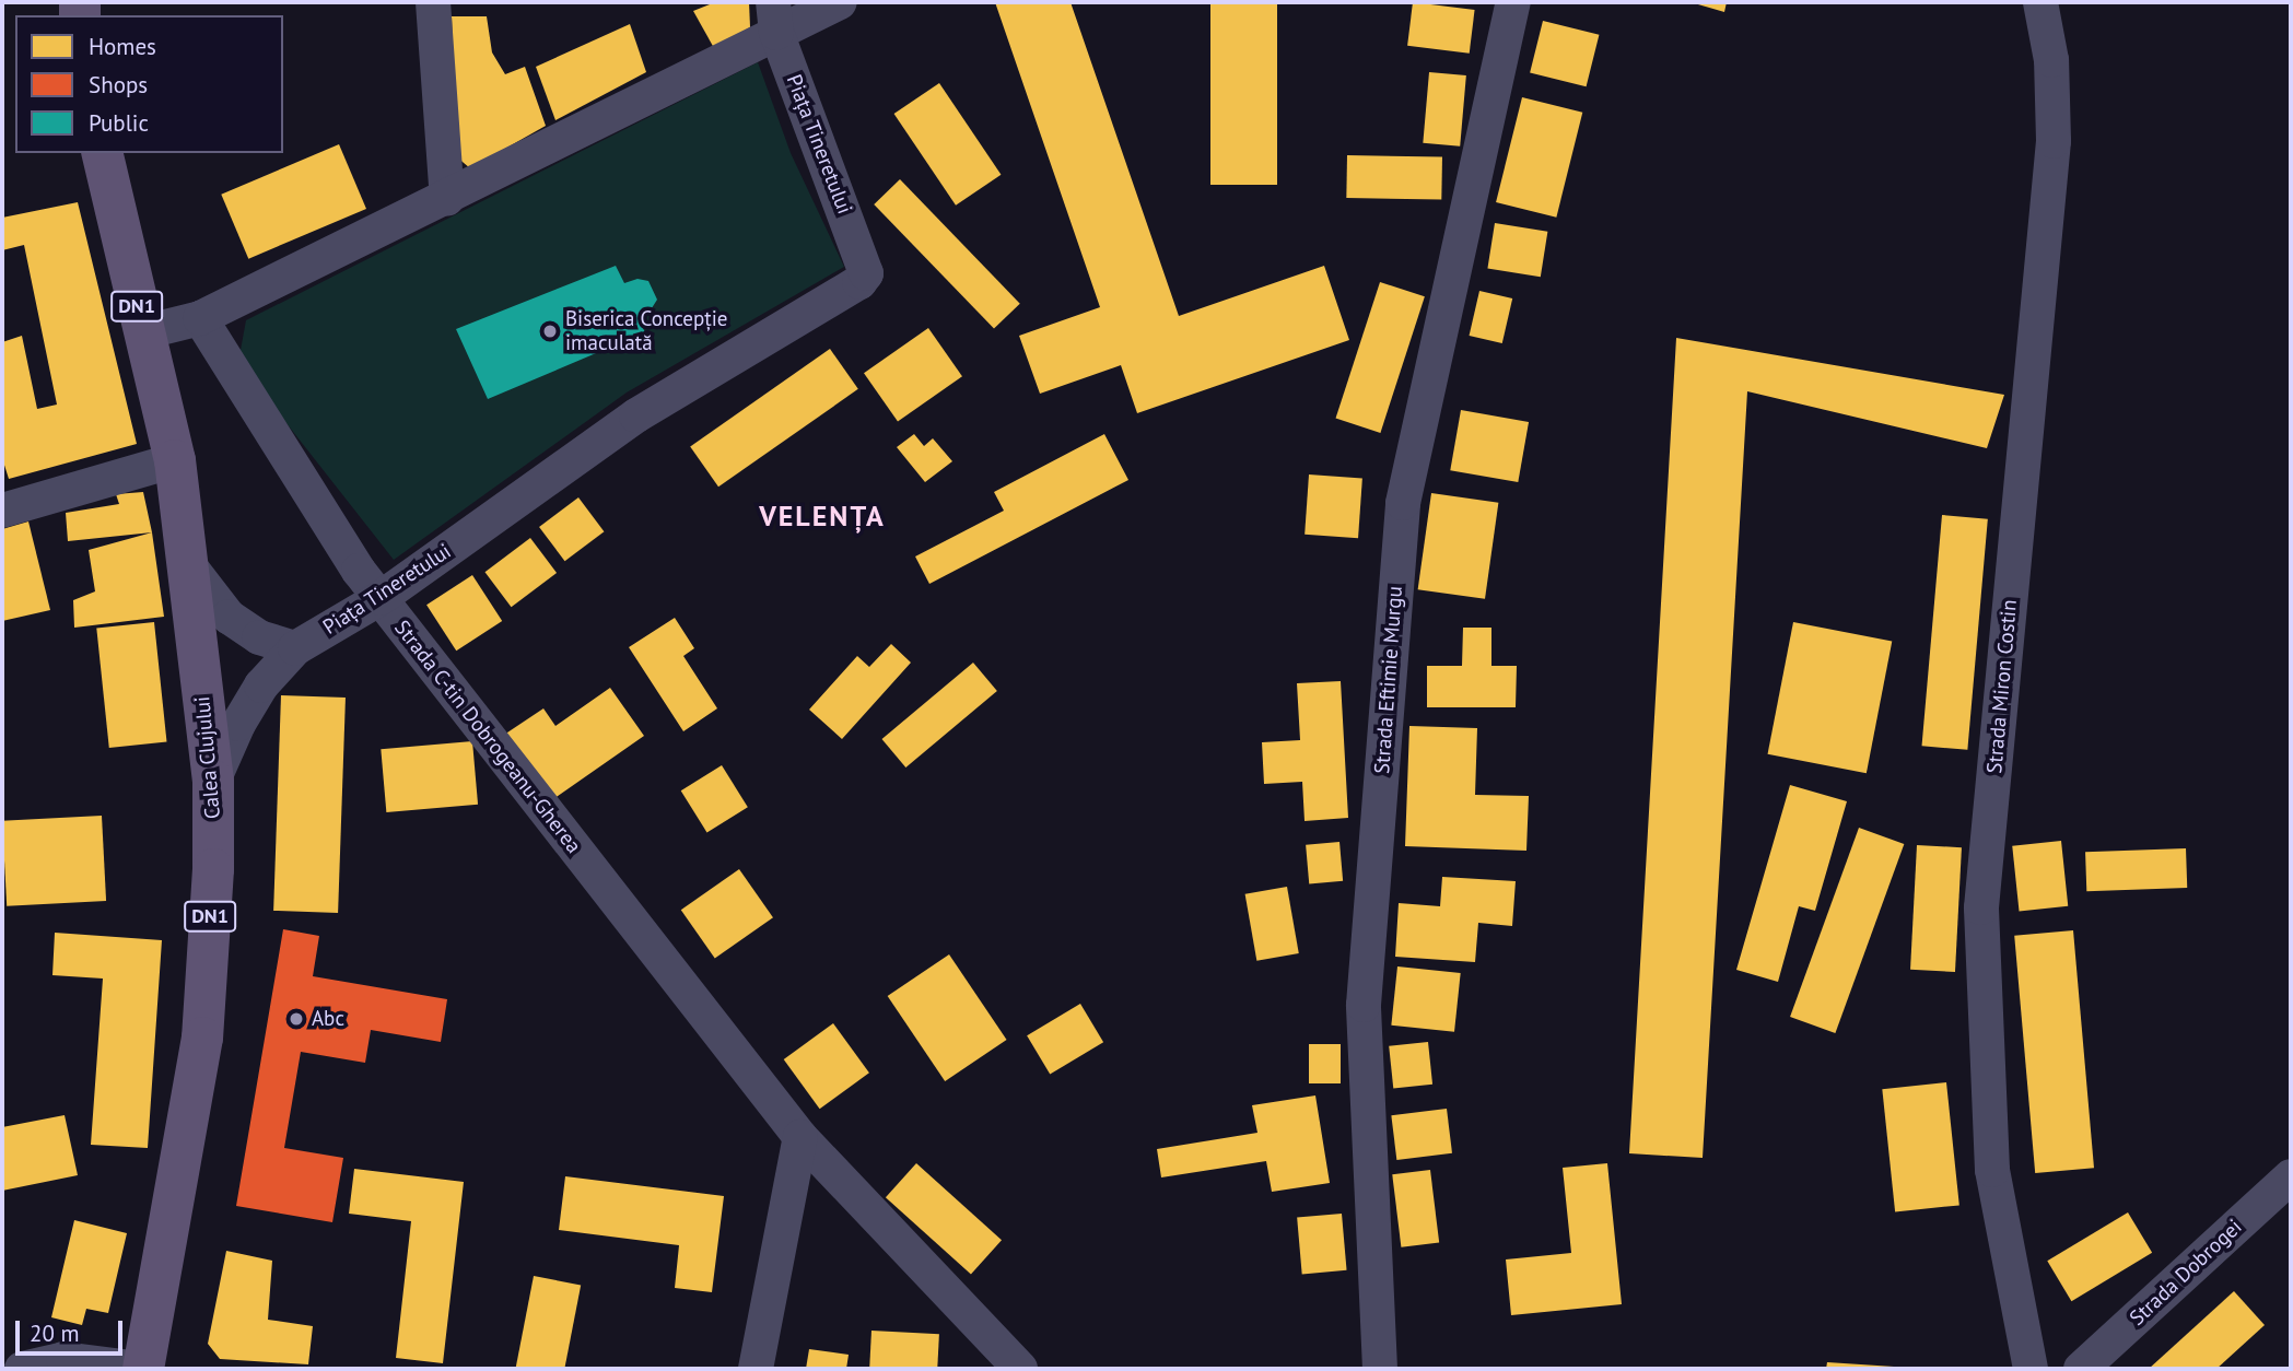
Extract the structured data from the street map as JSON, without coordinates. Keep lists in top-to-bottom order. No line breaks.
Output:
{"streets":{"main road":["DN1","Calea Clujului"],"street":["Piața Tineretului","Strada Eftimie Murgu","Strada Miron Costin","Strada C-tin Dobrogeanu-Gherea","Strada Dobrogei"]},"crossings":[["Piața Tineretului","Strada C-tin Dobrogeanu-Gherea"],["Piața Tineretului","Calea Clujului"]],"districts":["VELENȚA"],"places":["Biserica Concepție imaculată","Abc"],"legend":["Homes","Shops","Public"],"scale_bar":"20 m"}
